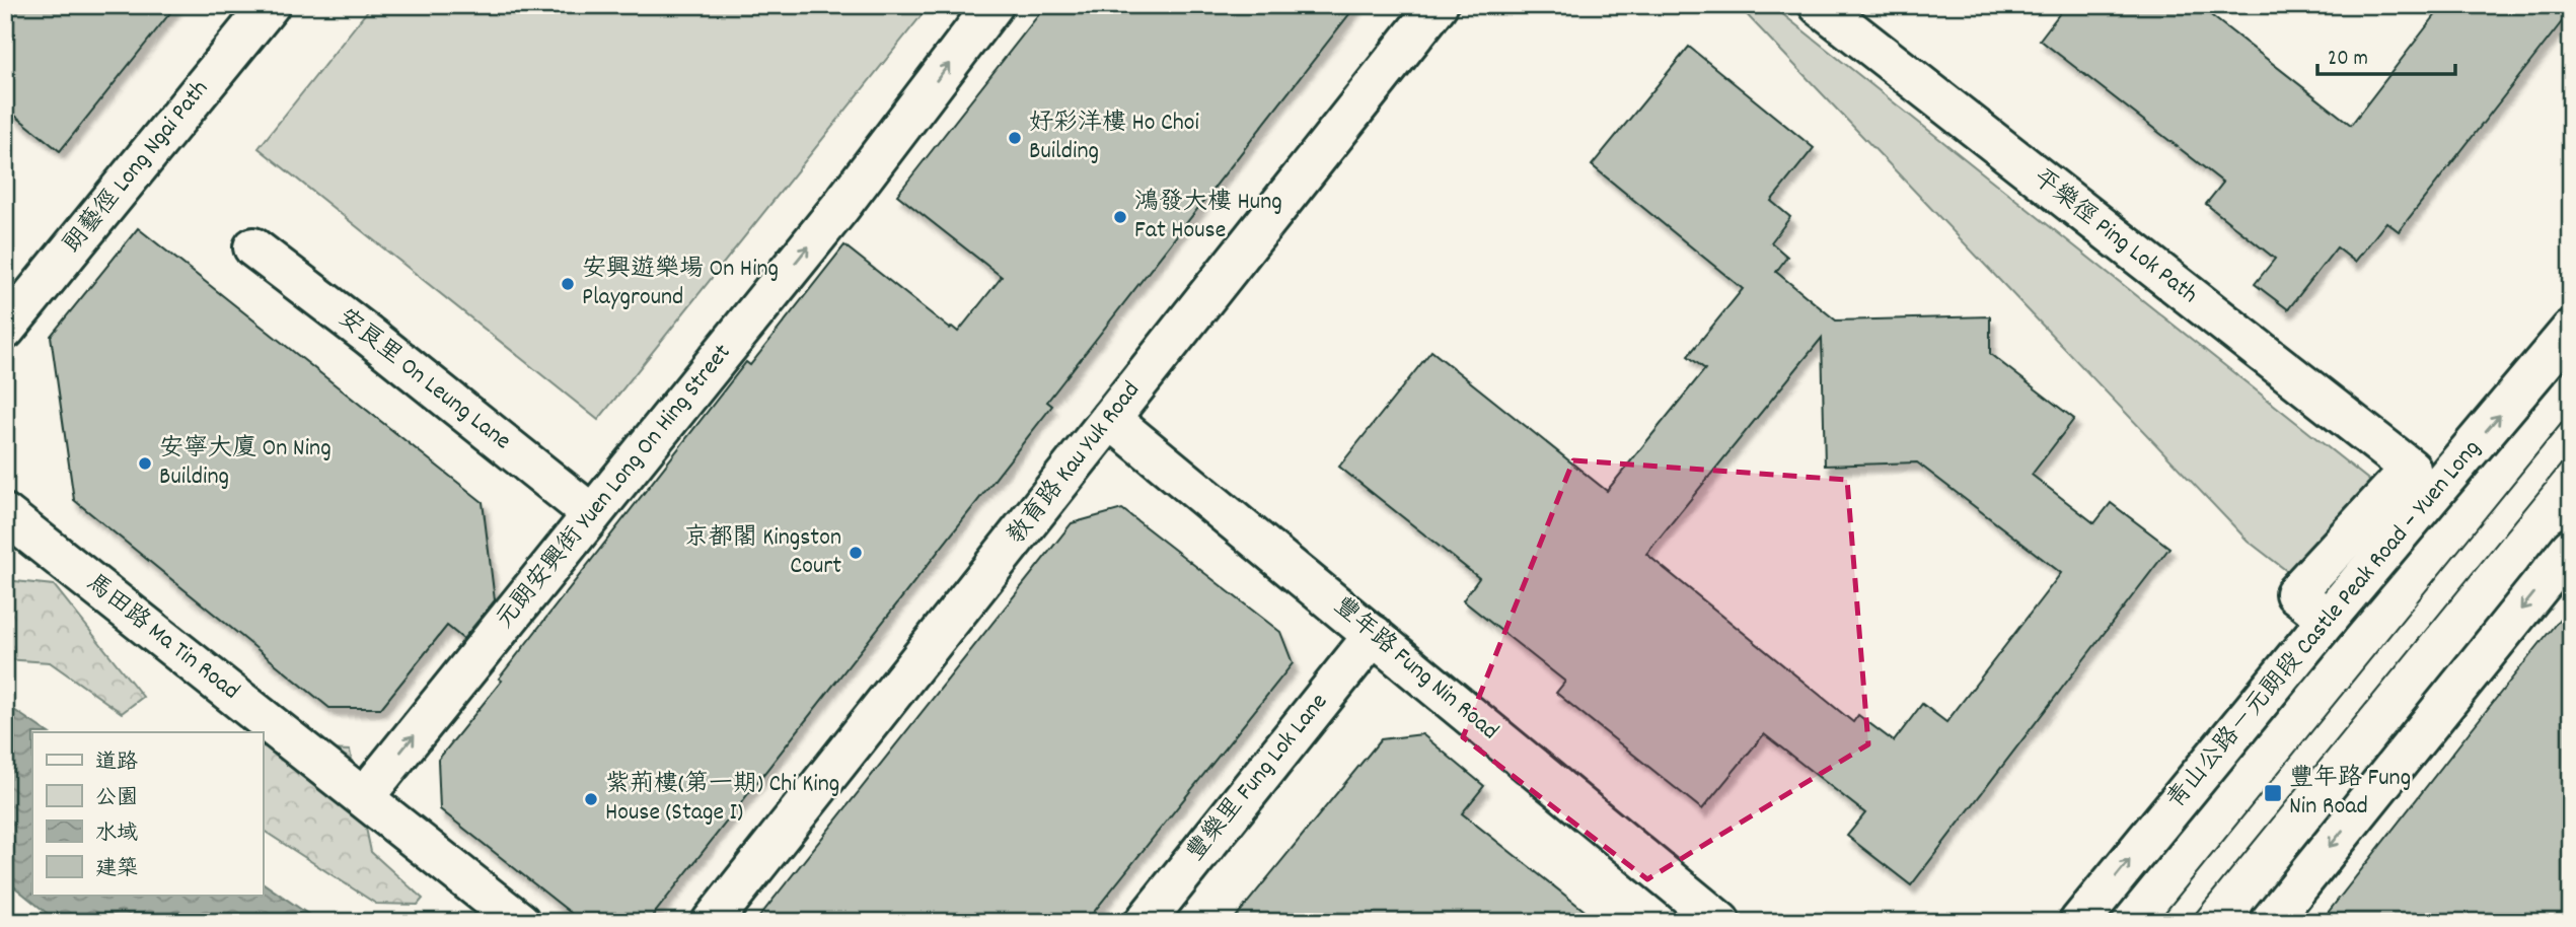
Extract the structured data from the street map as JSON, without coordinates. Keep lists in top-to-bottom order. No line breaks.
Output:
{"streets":{"street":["朗藝徑 Long Ngai Path","平樂徑 Ping Lok Path","安良里 On Leung Lane","教育路 Kau Yuk Road","元朗安興街 Yuen Long On Hing Street","青山公路－元朗段 Castle Peak Road – Yuen Long","馬田路 Ma Tin Road","豐年路 Fung Nin Road","豐樂里 Fung Lok Lane"]},"crossings":[["平樂徑 Ping Lok Path","青山公路－元朗段 Castle Peak Road – Yuen Long"],["安良里 On Leung Lane","元朗安興街 Yuen Long On Hing Street"],["教育路 Kau Yuk Road","豐年路 Fung Nin Road"],["元朗安興街 Yuen Long On Hing Street","馬田路 Ma Tin Road"],["豐年路 Fung Nin Road","豐樂里 Fung Lok Lane"]],"one_way":["元朗安興街 Yuen Long On Hing Street"],"places":{"other":["好彩洋樓 Ho Choi Building","鴻發大樓 Hung Fat House","安興遊樂場 On Hing Playground","安寧大廈 On Ning Building","京都閣 Kingston Court","紫荊樓(第一期) Chi King House (Stage I)"],"transit":["豐年路 Fung Nin Road"]},"legend":["道路","公園","水域","建築"],"scale_bar":"20 m"}
